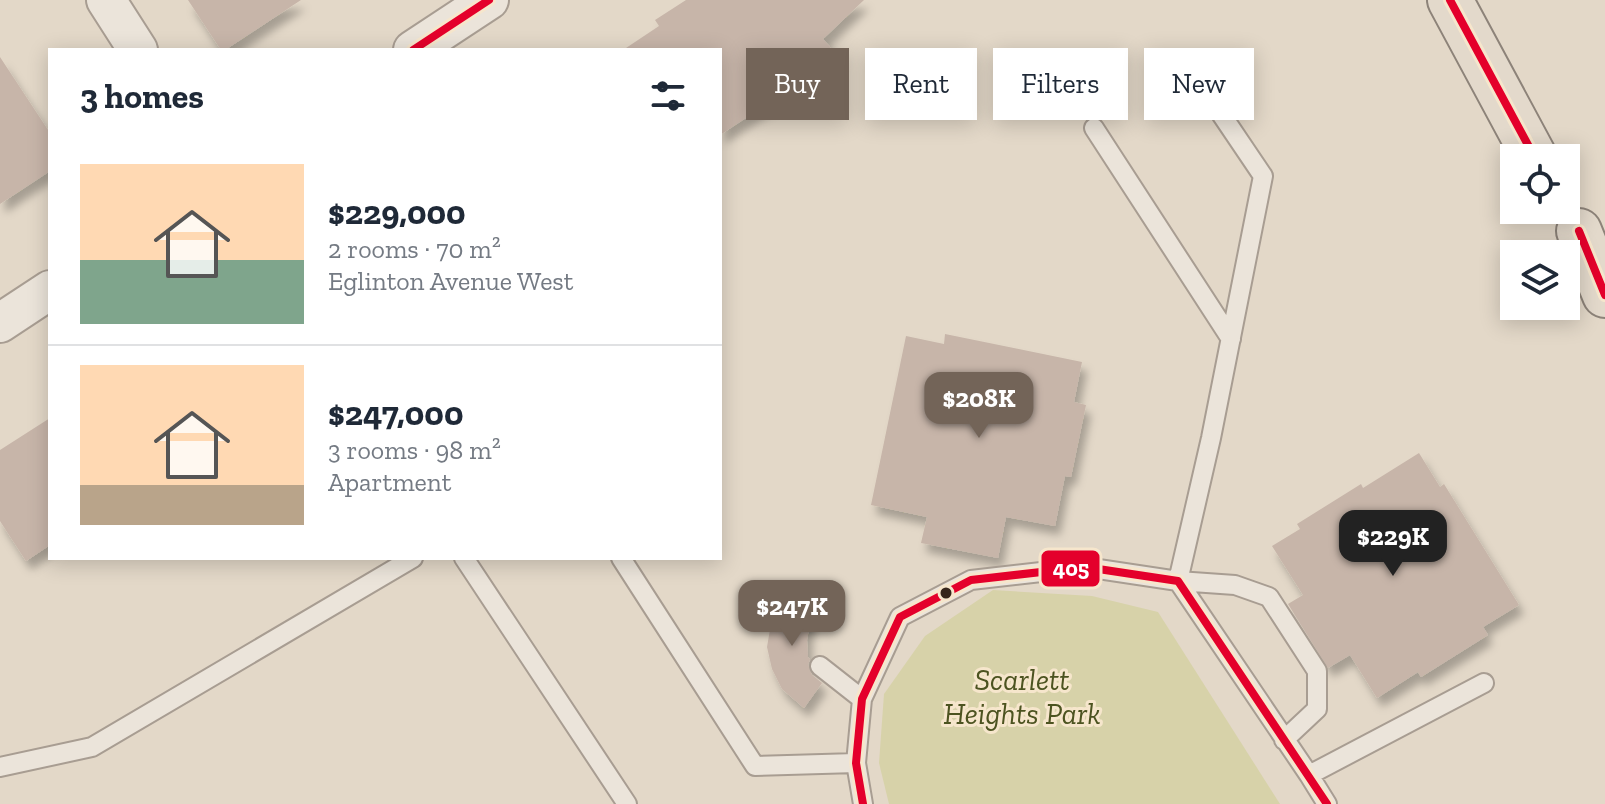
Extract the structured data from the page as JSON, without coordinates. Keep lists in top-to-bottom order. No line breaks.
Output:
{"parks":["Scarlett Heights Park"],"lines":["transit line 405"],"page":{"chip":["Buy","Rent","Filters","New"],"heading":"3 homes","list":[{"name":"$229,000","note":"2 rooms · 70 m² · Eglinton Avenue West"},{"name":"$247,000","note":"3 rooms · 98 m² · Apartment"}],"price":["$208K","$229K","$247K"]}}
